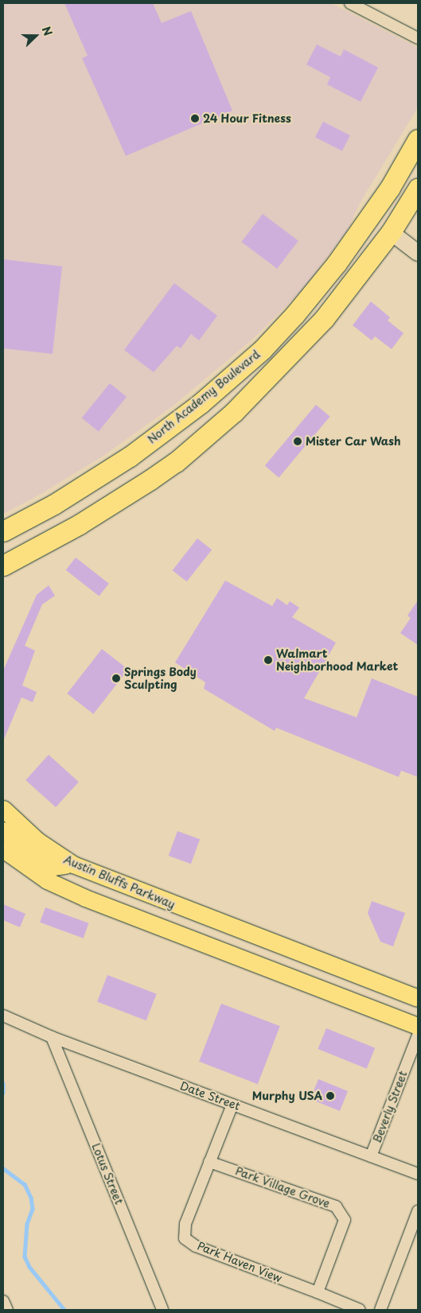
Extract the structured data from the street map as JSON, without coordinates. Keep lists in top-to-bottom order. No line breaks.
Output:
{"streets":{"highway":["North Academy Boulevard"],"main road":["Austin Bluffs Parkway"],"street":["Date Street","Beverly Street","Lotus Street","Park Village Grove","Park Haven View"]},"crossings":[["Date Street","Beverly Street"],["Date Street","Lotus Street"],["Date Street","Park Haven View"],["Park Village Grove","Park Haven View"]],"places":["24 Hour Fitness","Mister Car Wash","Walmart Neighborhood Market","Springs Body Sculpting","Murphy USA"],"north":"right"}
